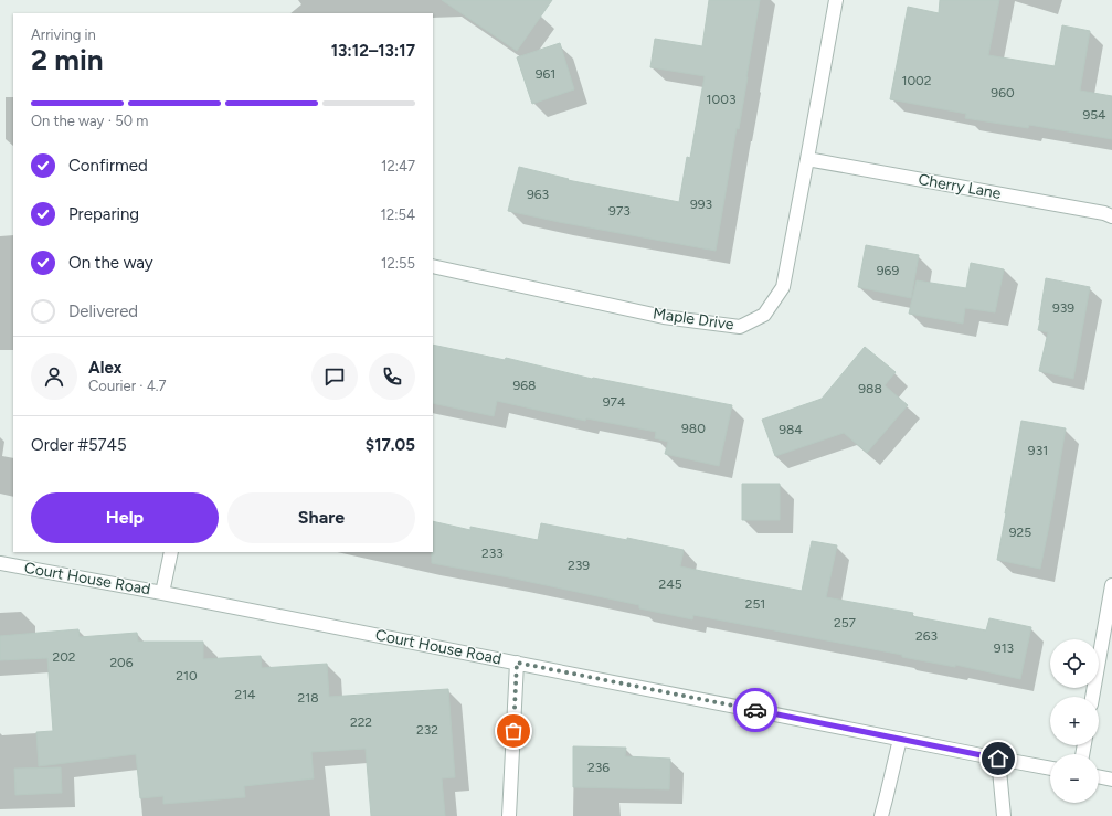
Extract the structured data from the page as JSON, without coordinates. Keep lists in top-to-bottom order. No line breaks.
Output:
{"streets":{"street":["Cherry Lane","Maple Drive","Court House Road"]},"crossings":[["Cherry Lane","Maple Drive"]],"house_numbers":["961","1002","960","1003","954","963","993","973","969","939","968","988","974","980","984","931","925","233","239","245","251","257","263","913","202","206","210","214","218","222","232","236"],"page":{"heading":["2 min","Arriving in","13:12–13:17"],"panel":["Alex","Courier · 4.7","Order #5745","$17.05"],"bar":"On the way · 50 m","list":[["Confirmed","12:47"],["Preparing","12:54"],["On the way","12:55"],"Delivered"],"buttons":["Help","Share"],"map_buttons":["+","−"]}}
